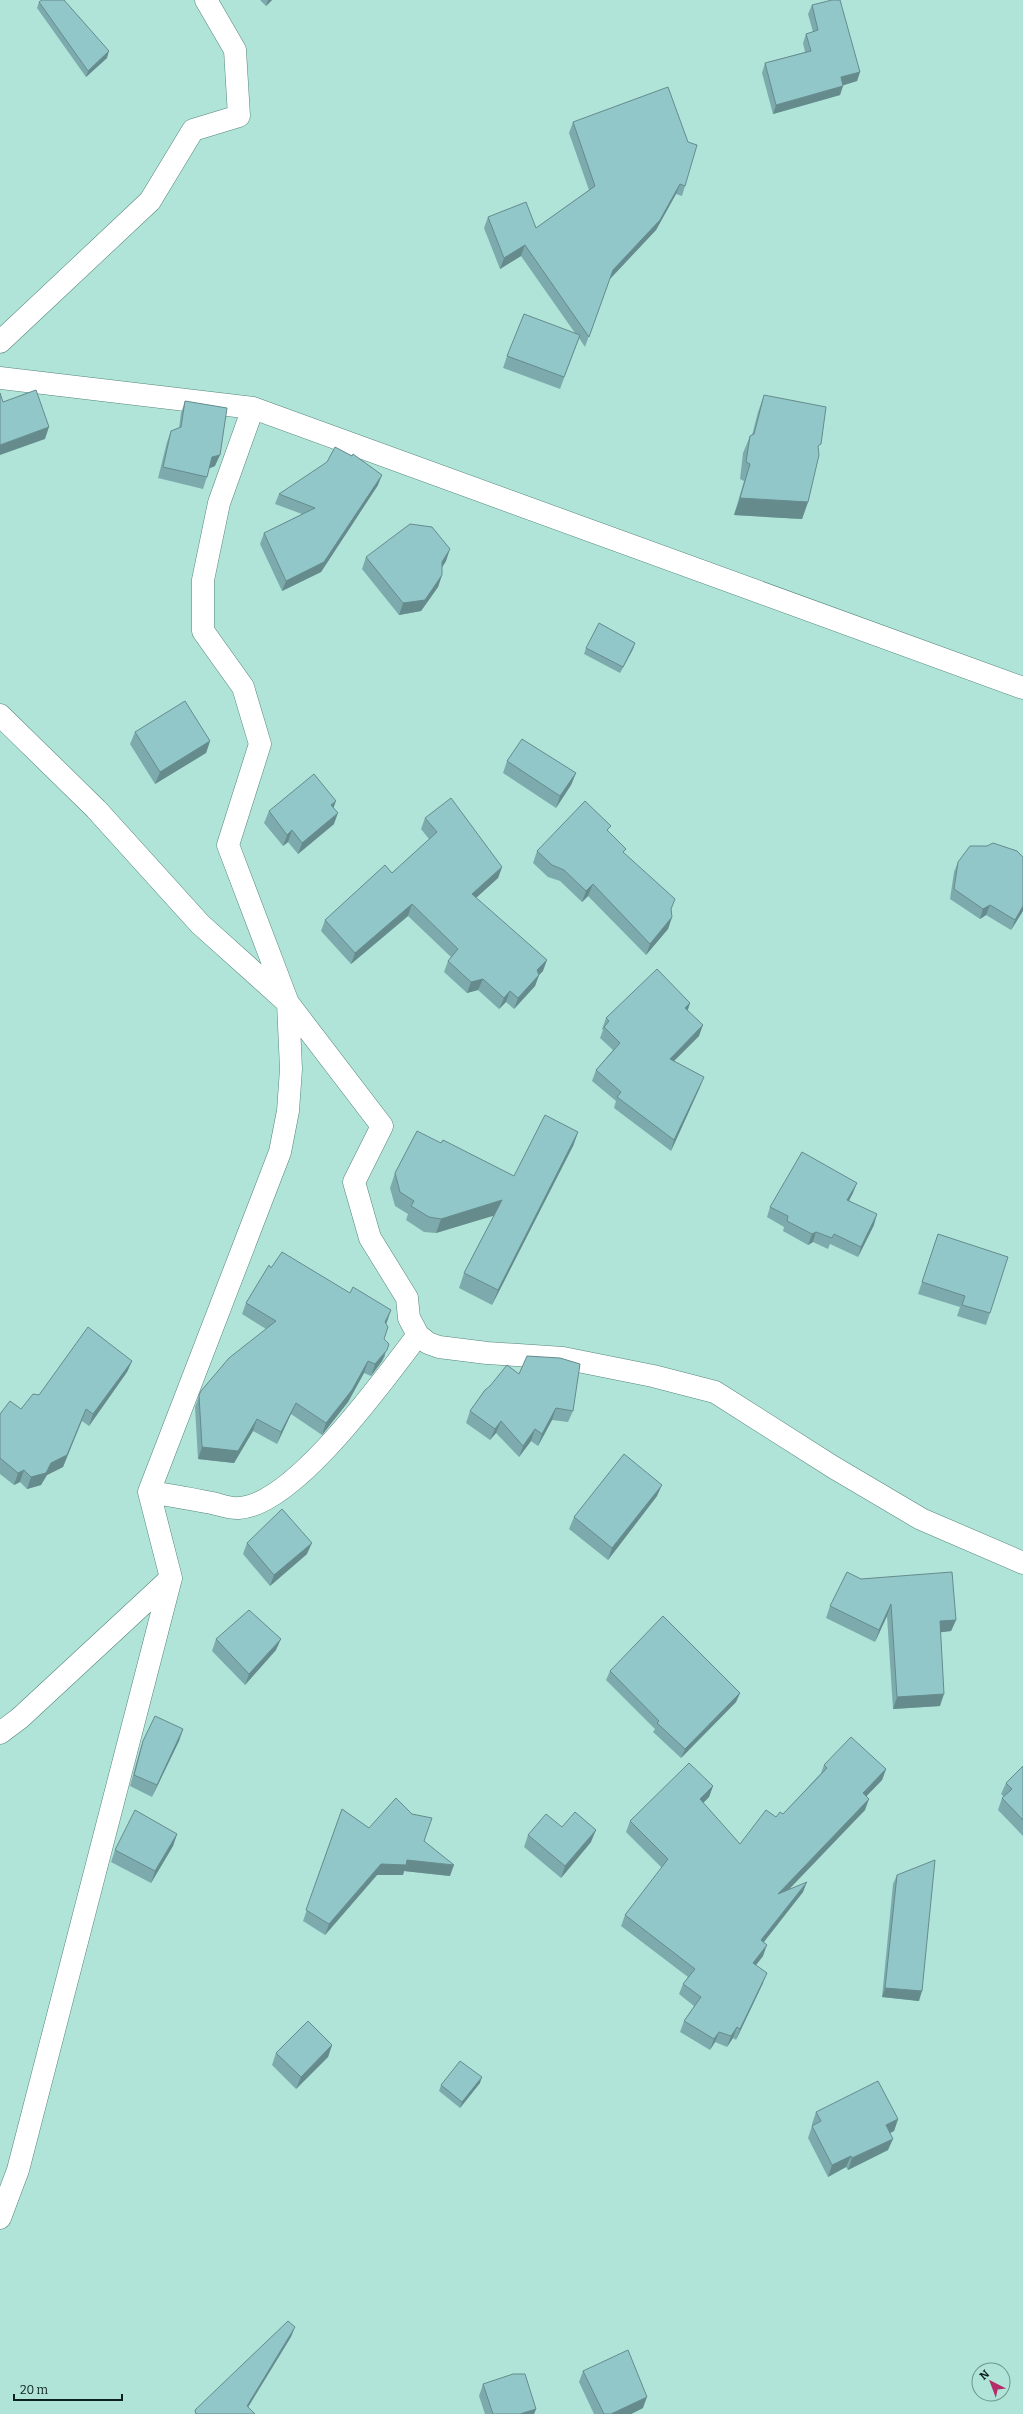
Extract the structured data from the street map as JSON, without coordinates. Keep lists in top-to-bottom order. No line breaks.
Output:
{"scale_bar":"20 m","north":"top left"}
